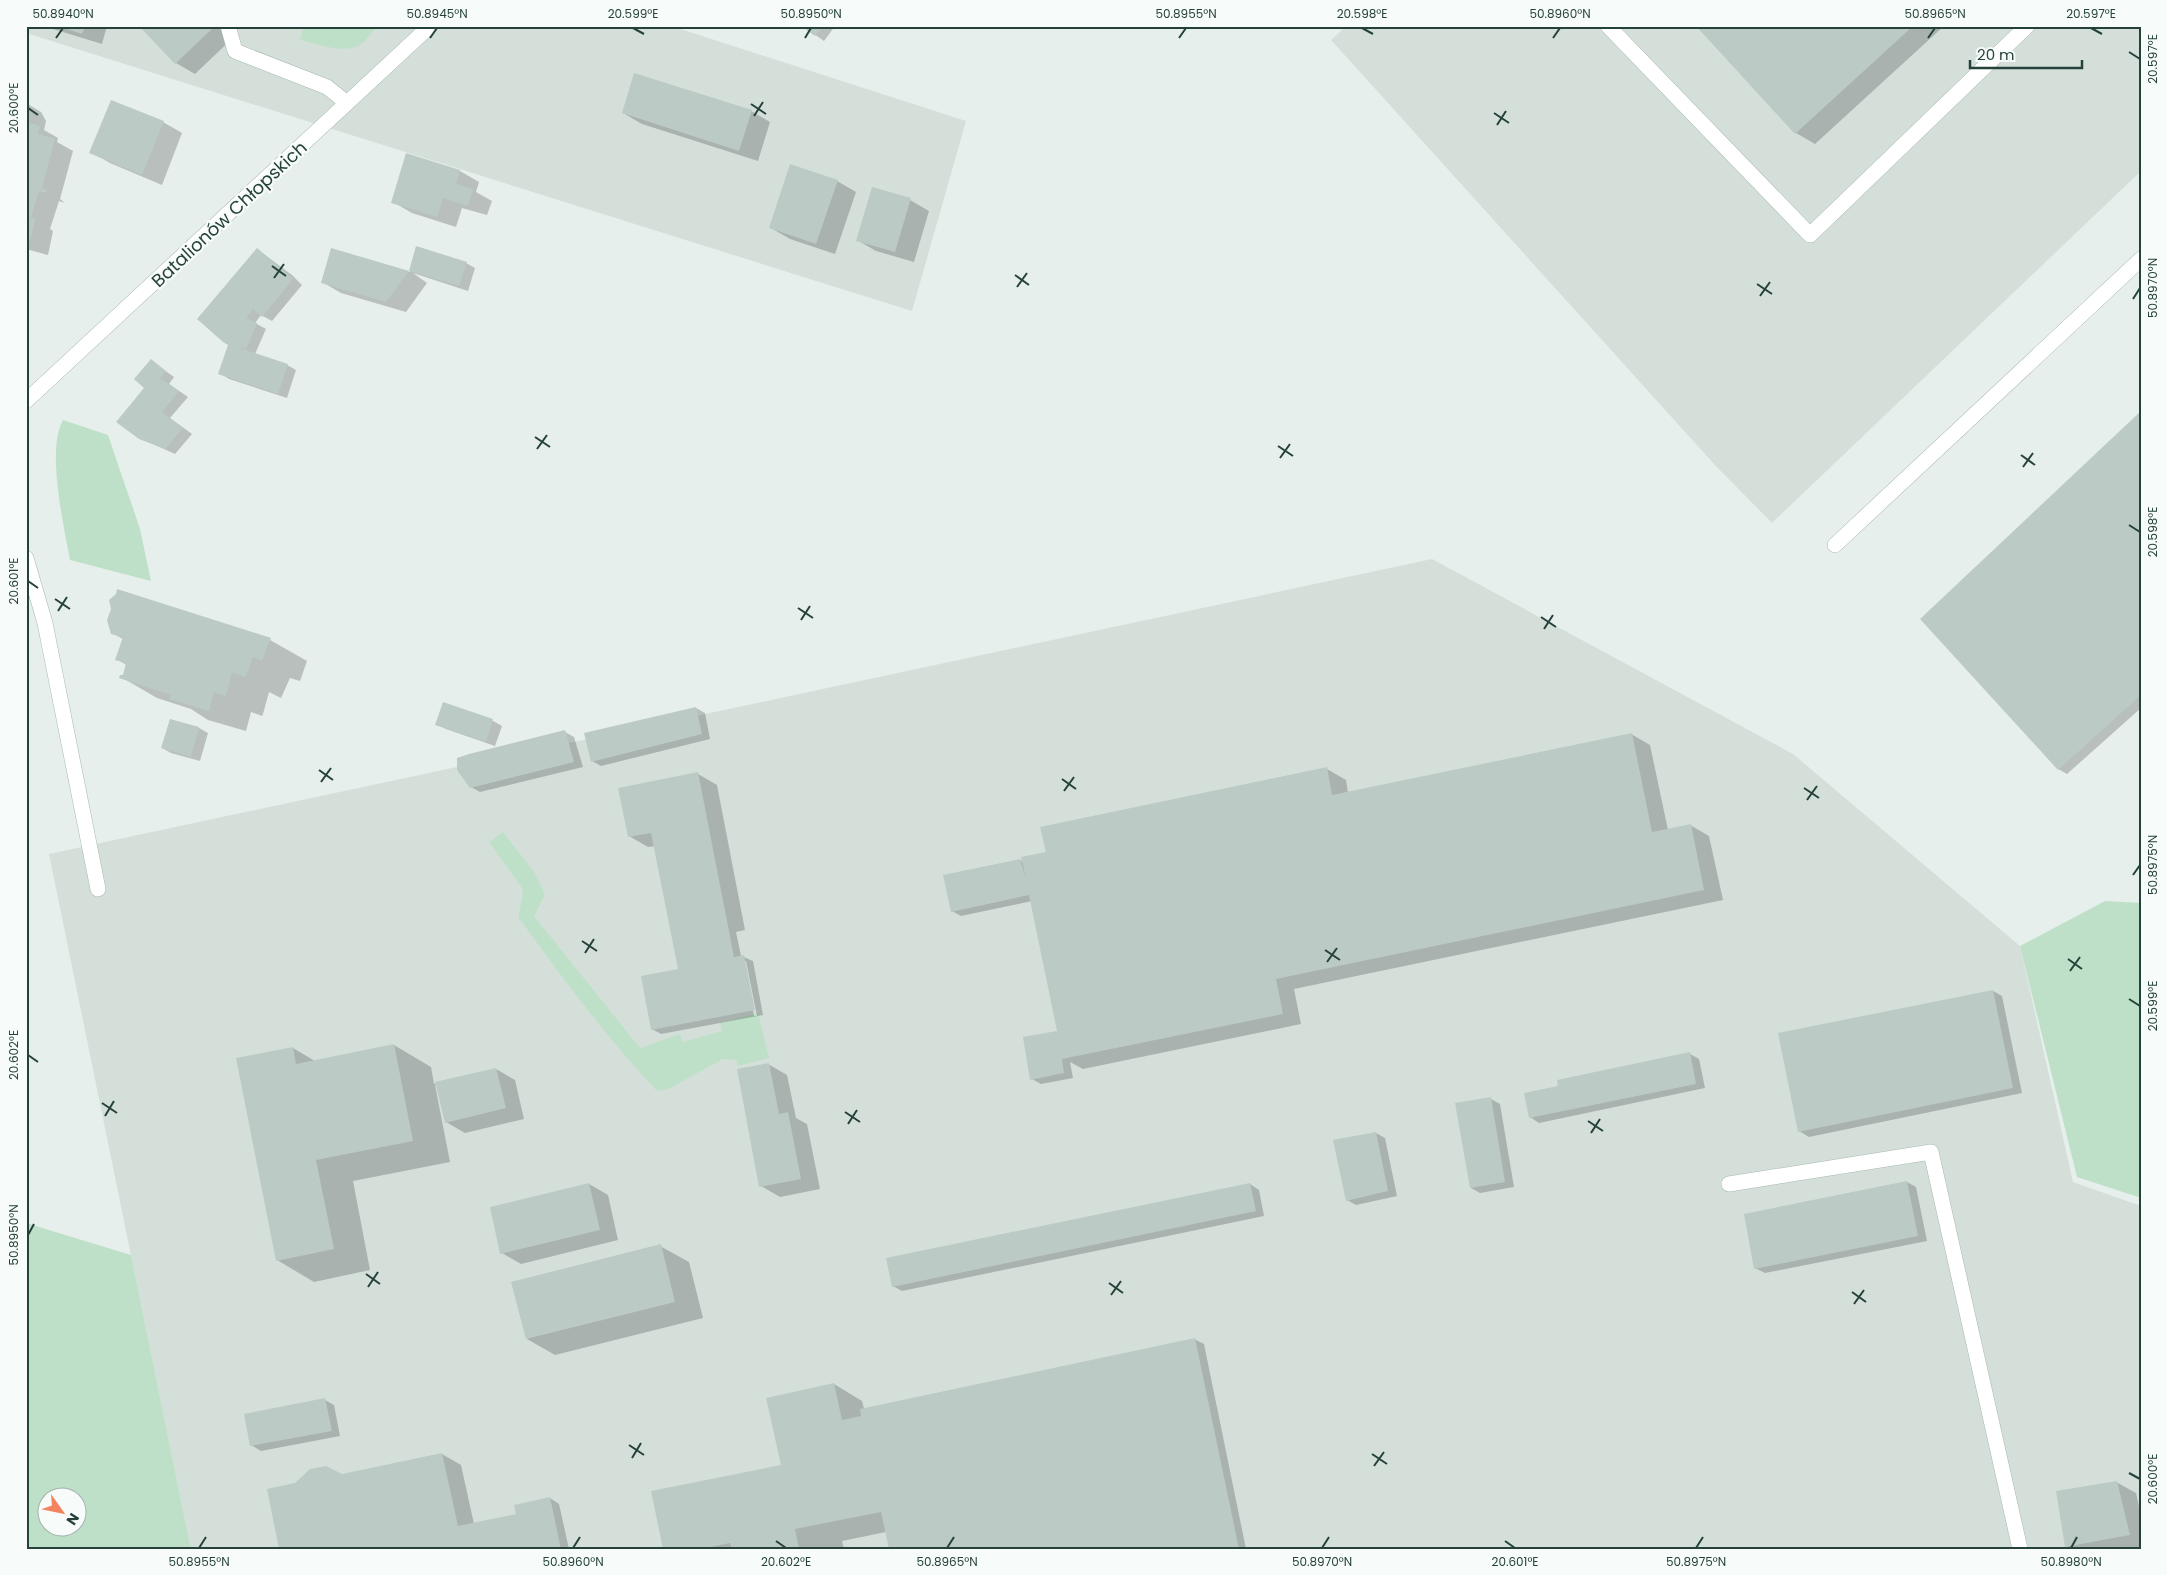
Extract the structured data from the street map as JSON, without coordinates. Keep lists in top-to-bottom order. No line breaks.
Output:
{"streets":{"street":["Batalionów Chłopskich"]},"scale_bar":"20 m","north":"bottom right","coordinates":["50.8940°N","50.8945°N","20.599°E","50.8950°N","50.8955°N","20.598°E","50.8960°N","50.8965°N","20.597°E","20.600°E","50.8970°N","20.601°E","50.8975°N","20.602°E","50.8980°N"]}
